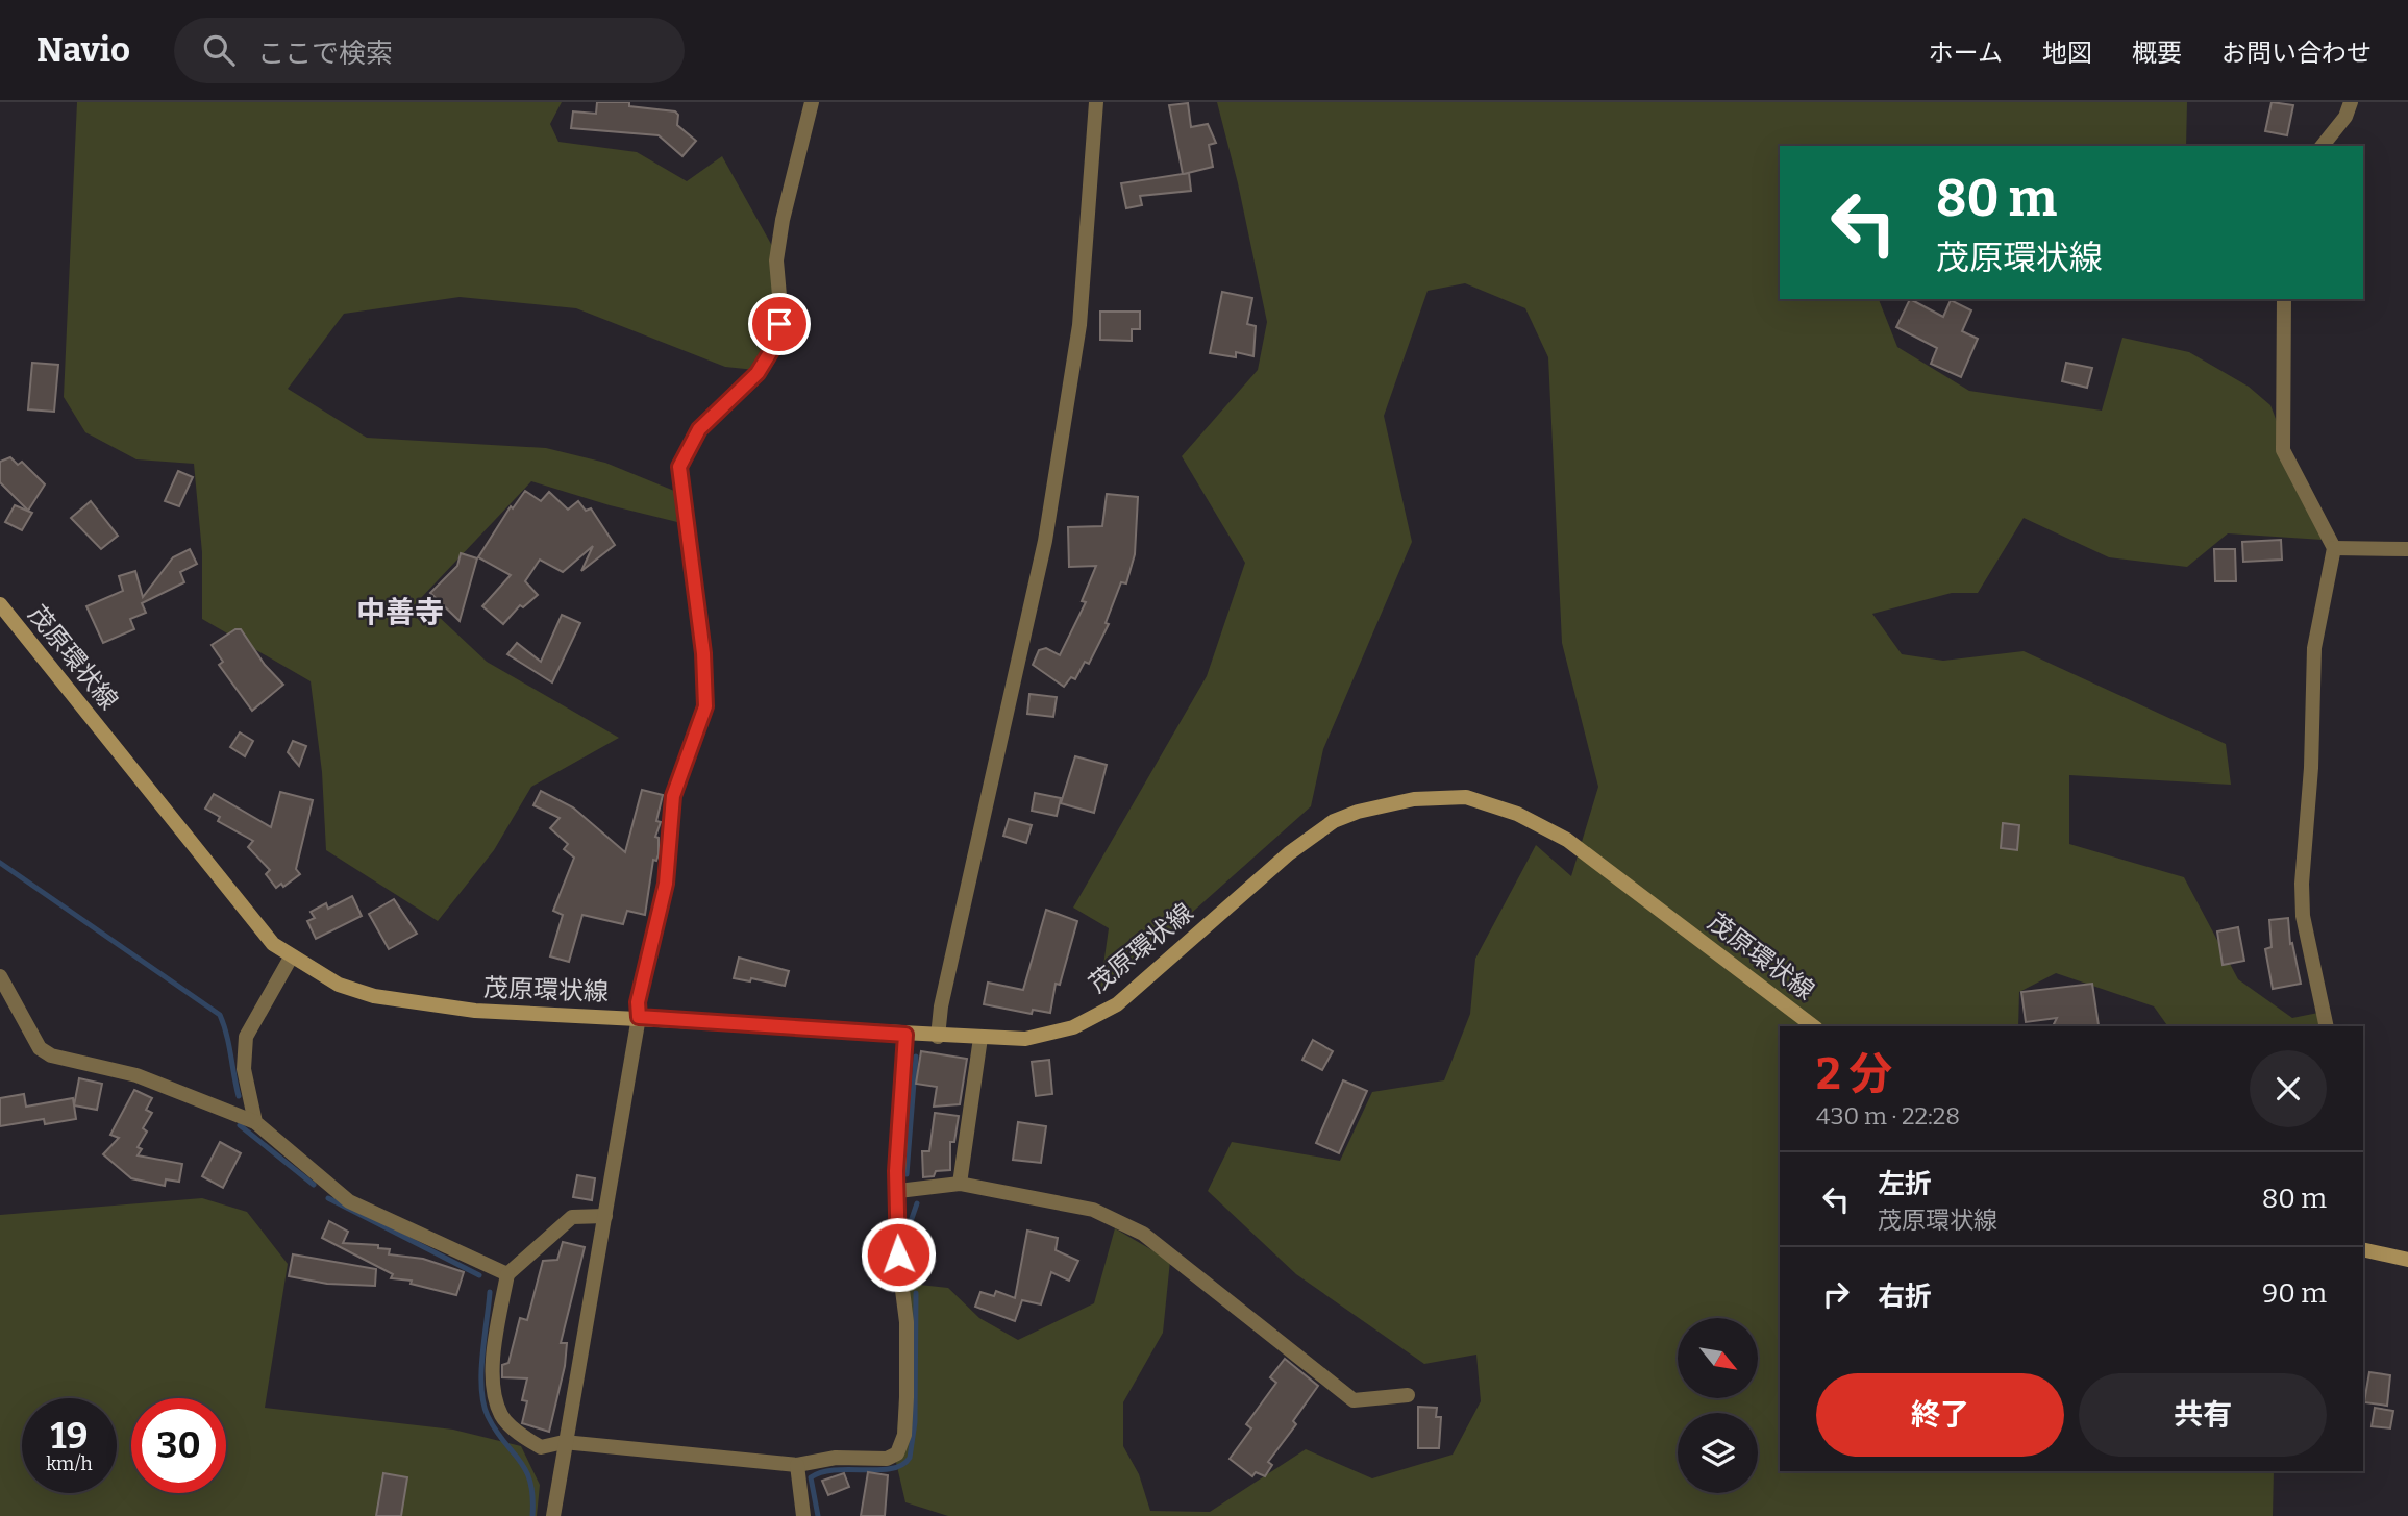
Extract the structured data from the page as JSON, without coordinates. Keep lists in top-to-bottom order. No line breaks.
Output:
{"streets":{"main road":["茂原環状線"]},"districts":["中善寺"],"north":"bottom right","page":{"header":"Navio","search":"ここで検索","nav":["ホーム","地図","概要","お問い合わせ"],"turn":["80 m","茂原環状線"],"heading":["2 分","430 m · 22:28"],"list":[{"name":"左折","note":"茂原環状線","value":"80 m"},{"name":"右折","value":"90 m"}],"buttons":["終了","共有"],"speed":"19 km/h","limit":"30"}}
